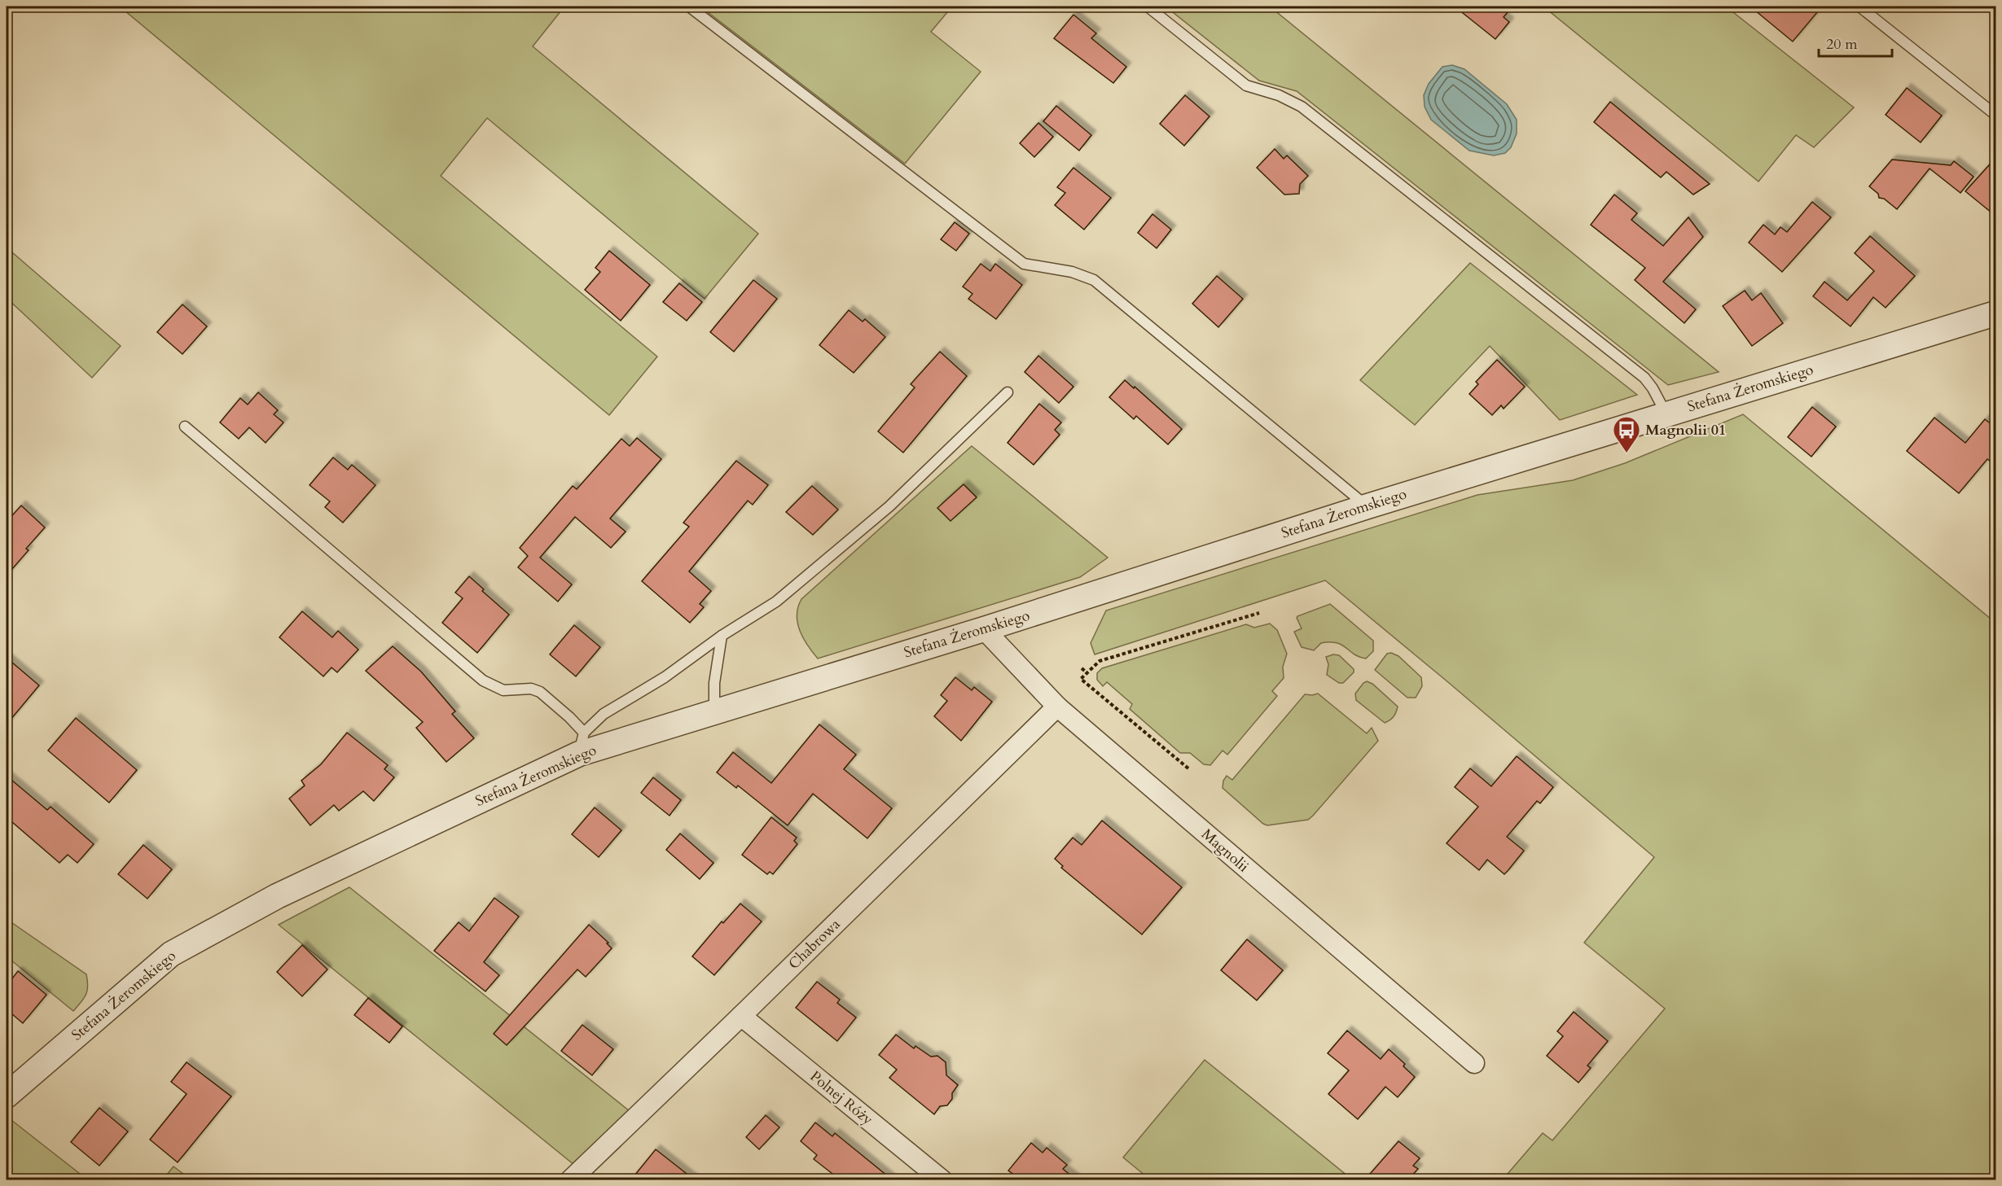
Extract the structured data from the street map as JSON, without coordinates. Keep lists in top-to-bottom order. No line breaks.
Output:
{"streets":{"street":["Stefana Żeromskiego","Magnolii","Chabrowa","Polnej Róży"]},"crossings":[["Stefana Żeromskiego","Magnolii"],["Magnolii","Chabrowa"],["Chabrowa","Polnej Róży"]],"places":{"bus stop":["Magnolii 01"]},"scale_bar":"20 m"}
